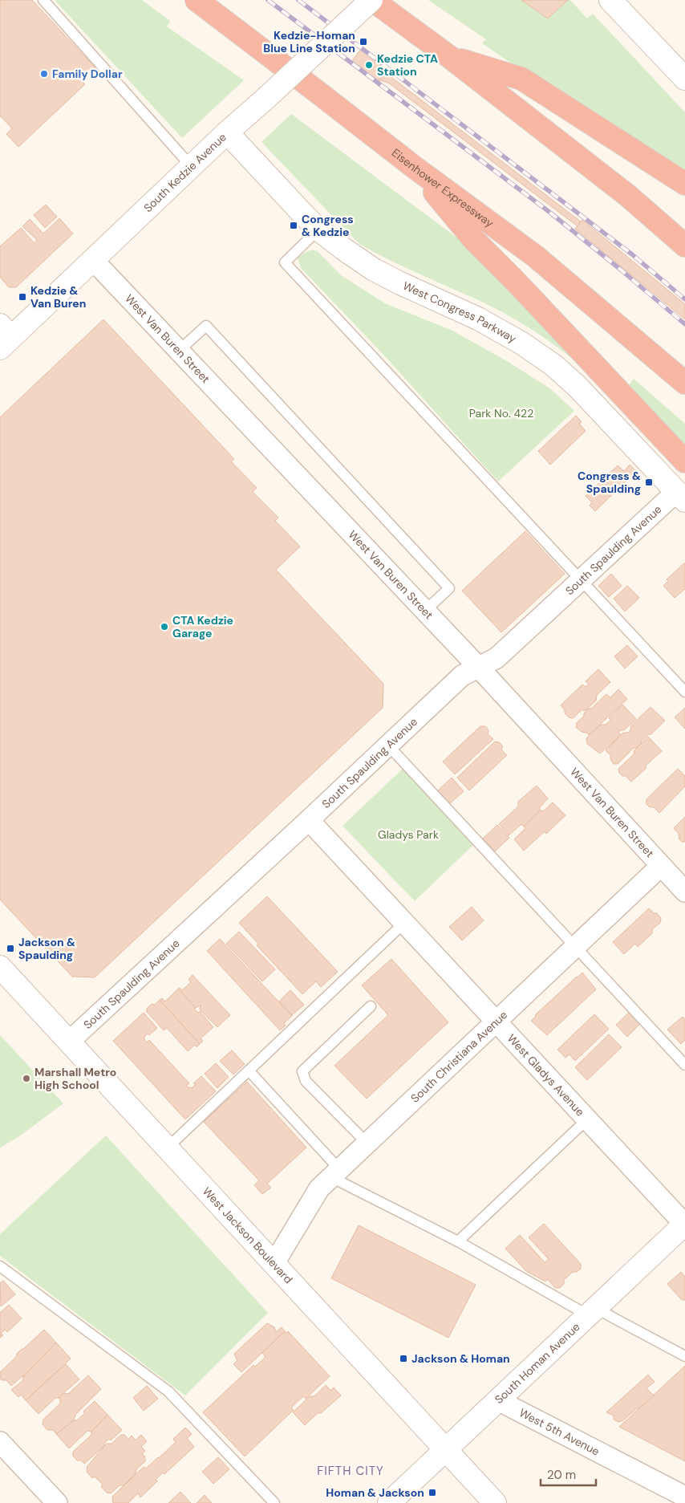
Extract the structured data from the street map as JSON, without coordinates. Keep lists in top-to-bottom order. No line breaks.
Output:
{"streets":{"highway":["Eisenhower Expressway"],"street":["South Kedzie Avenue","West Congress Parkway","West Van Buren Street","South Spaulding Avenue","South Christiana Avenue","West Gladys Avenue","West Jackson Boulevard","South Homan Avenue","West 5th Avenue"]},"crossings":[["South Kedzie Avenue","West Congress Parkway"],["South Kedzie Avenue","West Van Buren Street"],["West Congress Parkway","South Spaulding Avenue"],["West Van Buren Street","South Spaulding Avenue"],["West Van Buren Street","South Christiana Avenue"],["South Spaulding Avenue","West Gladys Avenue"],["South Spaulding Avenue","West Jackson Boulevard"],["South Christiana Avenue","West Gladys Avenue"],["South Christiana Avenue","West Jackson Boulevard"],["West Gladys Avenue","South Homan Avenue"],["West Jackson Boulevard","South Homan Avenue"],["South Homan Avenue","West 5th Avenue"]],"districts":["FIFTH CITY"],"parks":["Park No. 422","Gladys Park"],"places":{"transit":["Kedzie-Homan Blue Line Station","Congress & Kedzie","Kedzie & Van Buren","Congress & Spaulding","Jackson & Spaulding","Jackson & Homan","Homan & Jackson"],"other":["Kedzie CTA Station","Family Dollar","CTA Kedzie Garage","Marshall Metro High School"]},"scale_bar":"20 m"}
